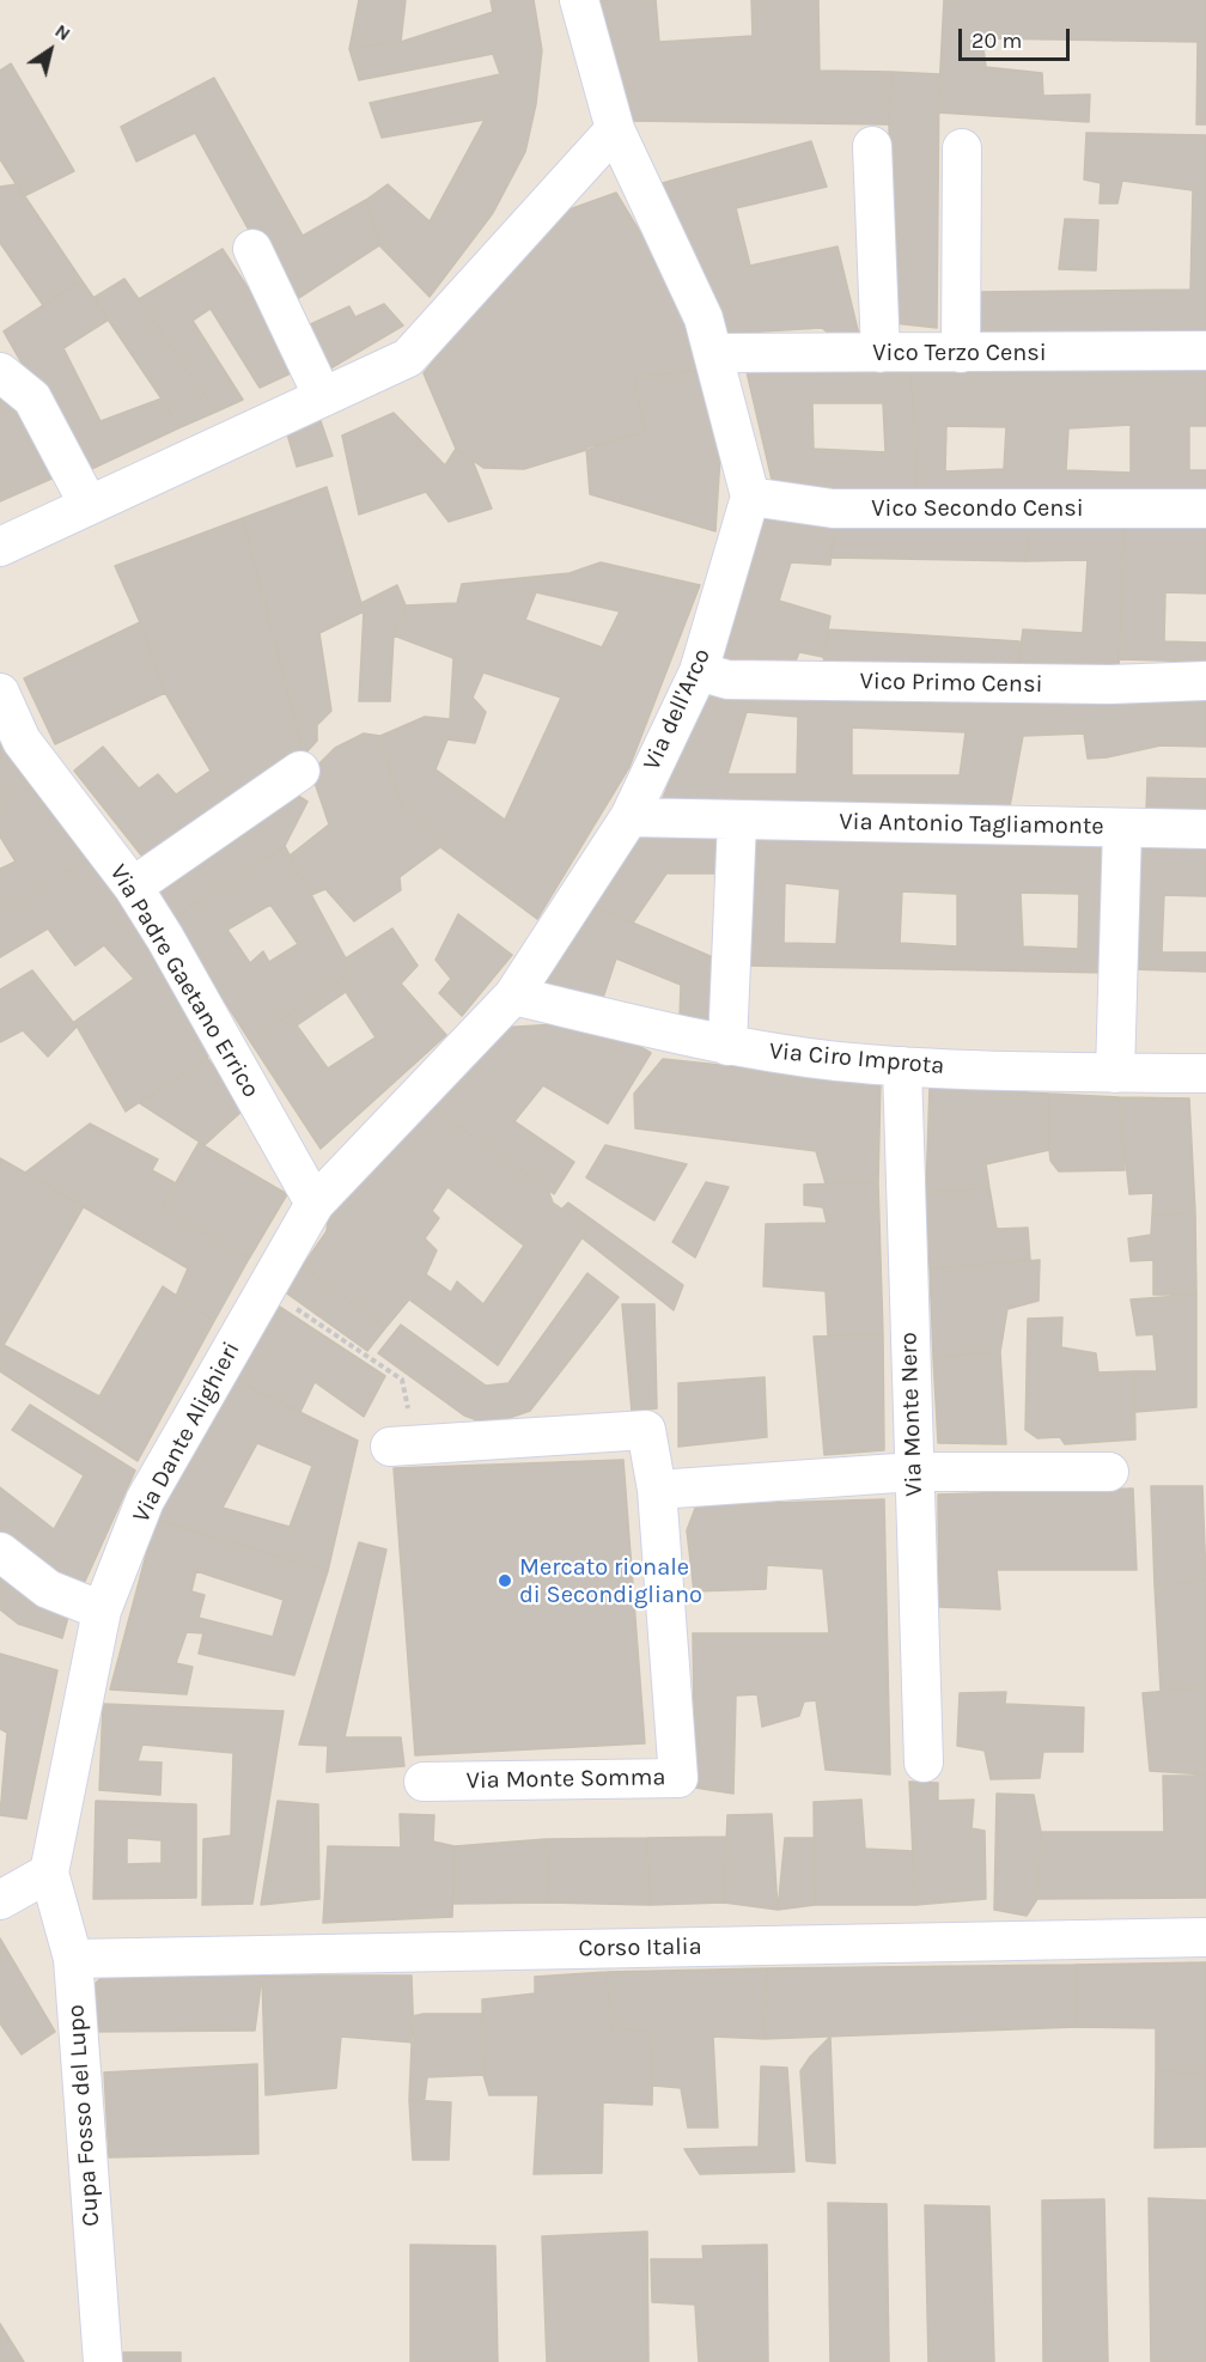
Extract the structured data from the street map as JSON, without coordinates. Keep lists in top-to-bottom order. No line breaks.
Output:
{"streets":{"street":["Vico Terzo Censi","Vico Secondo Censi","Vico Primo Censi","Via dell'Arco","Via Antonio Tagliamonte","Via Padre Gaetano Errico","Via Ciro Improta","Via Monte Nero","Via Dante Alighieri","Via Monte Somma","Corso Italia","Cupa Fosso del Lupo"]},"crossings":[["Vico Secondo Censi","Via dell'Arco"],["Vico Primo Censi","Via dell'Arco"],["Via dell'Arco","Via Antonio Tagliamonte"],["Via dell'Arco","Via Padre Gaetano Errico"],["Via dell'Arco","Via Ciro Improta"],["Via dell'Arco","Via Dante Alighieri"],["Via Padre Gaetano Errico","Via Dante Alighieri"],["Via Ciro Improta","Via Monte Nero"],["Via Dante Alighieri","Cupa Fosso del Lupo"],["Corso Italia","Cupa Fosso del Lupo"]],"places":["Mercato rionale di Secondigliano"],"scale_bar":"20 m","north":"top right"}
